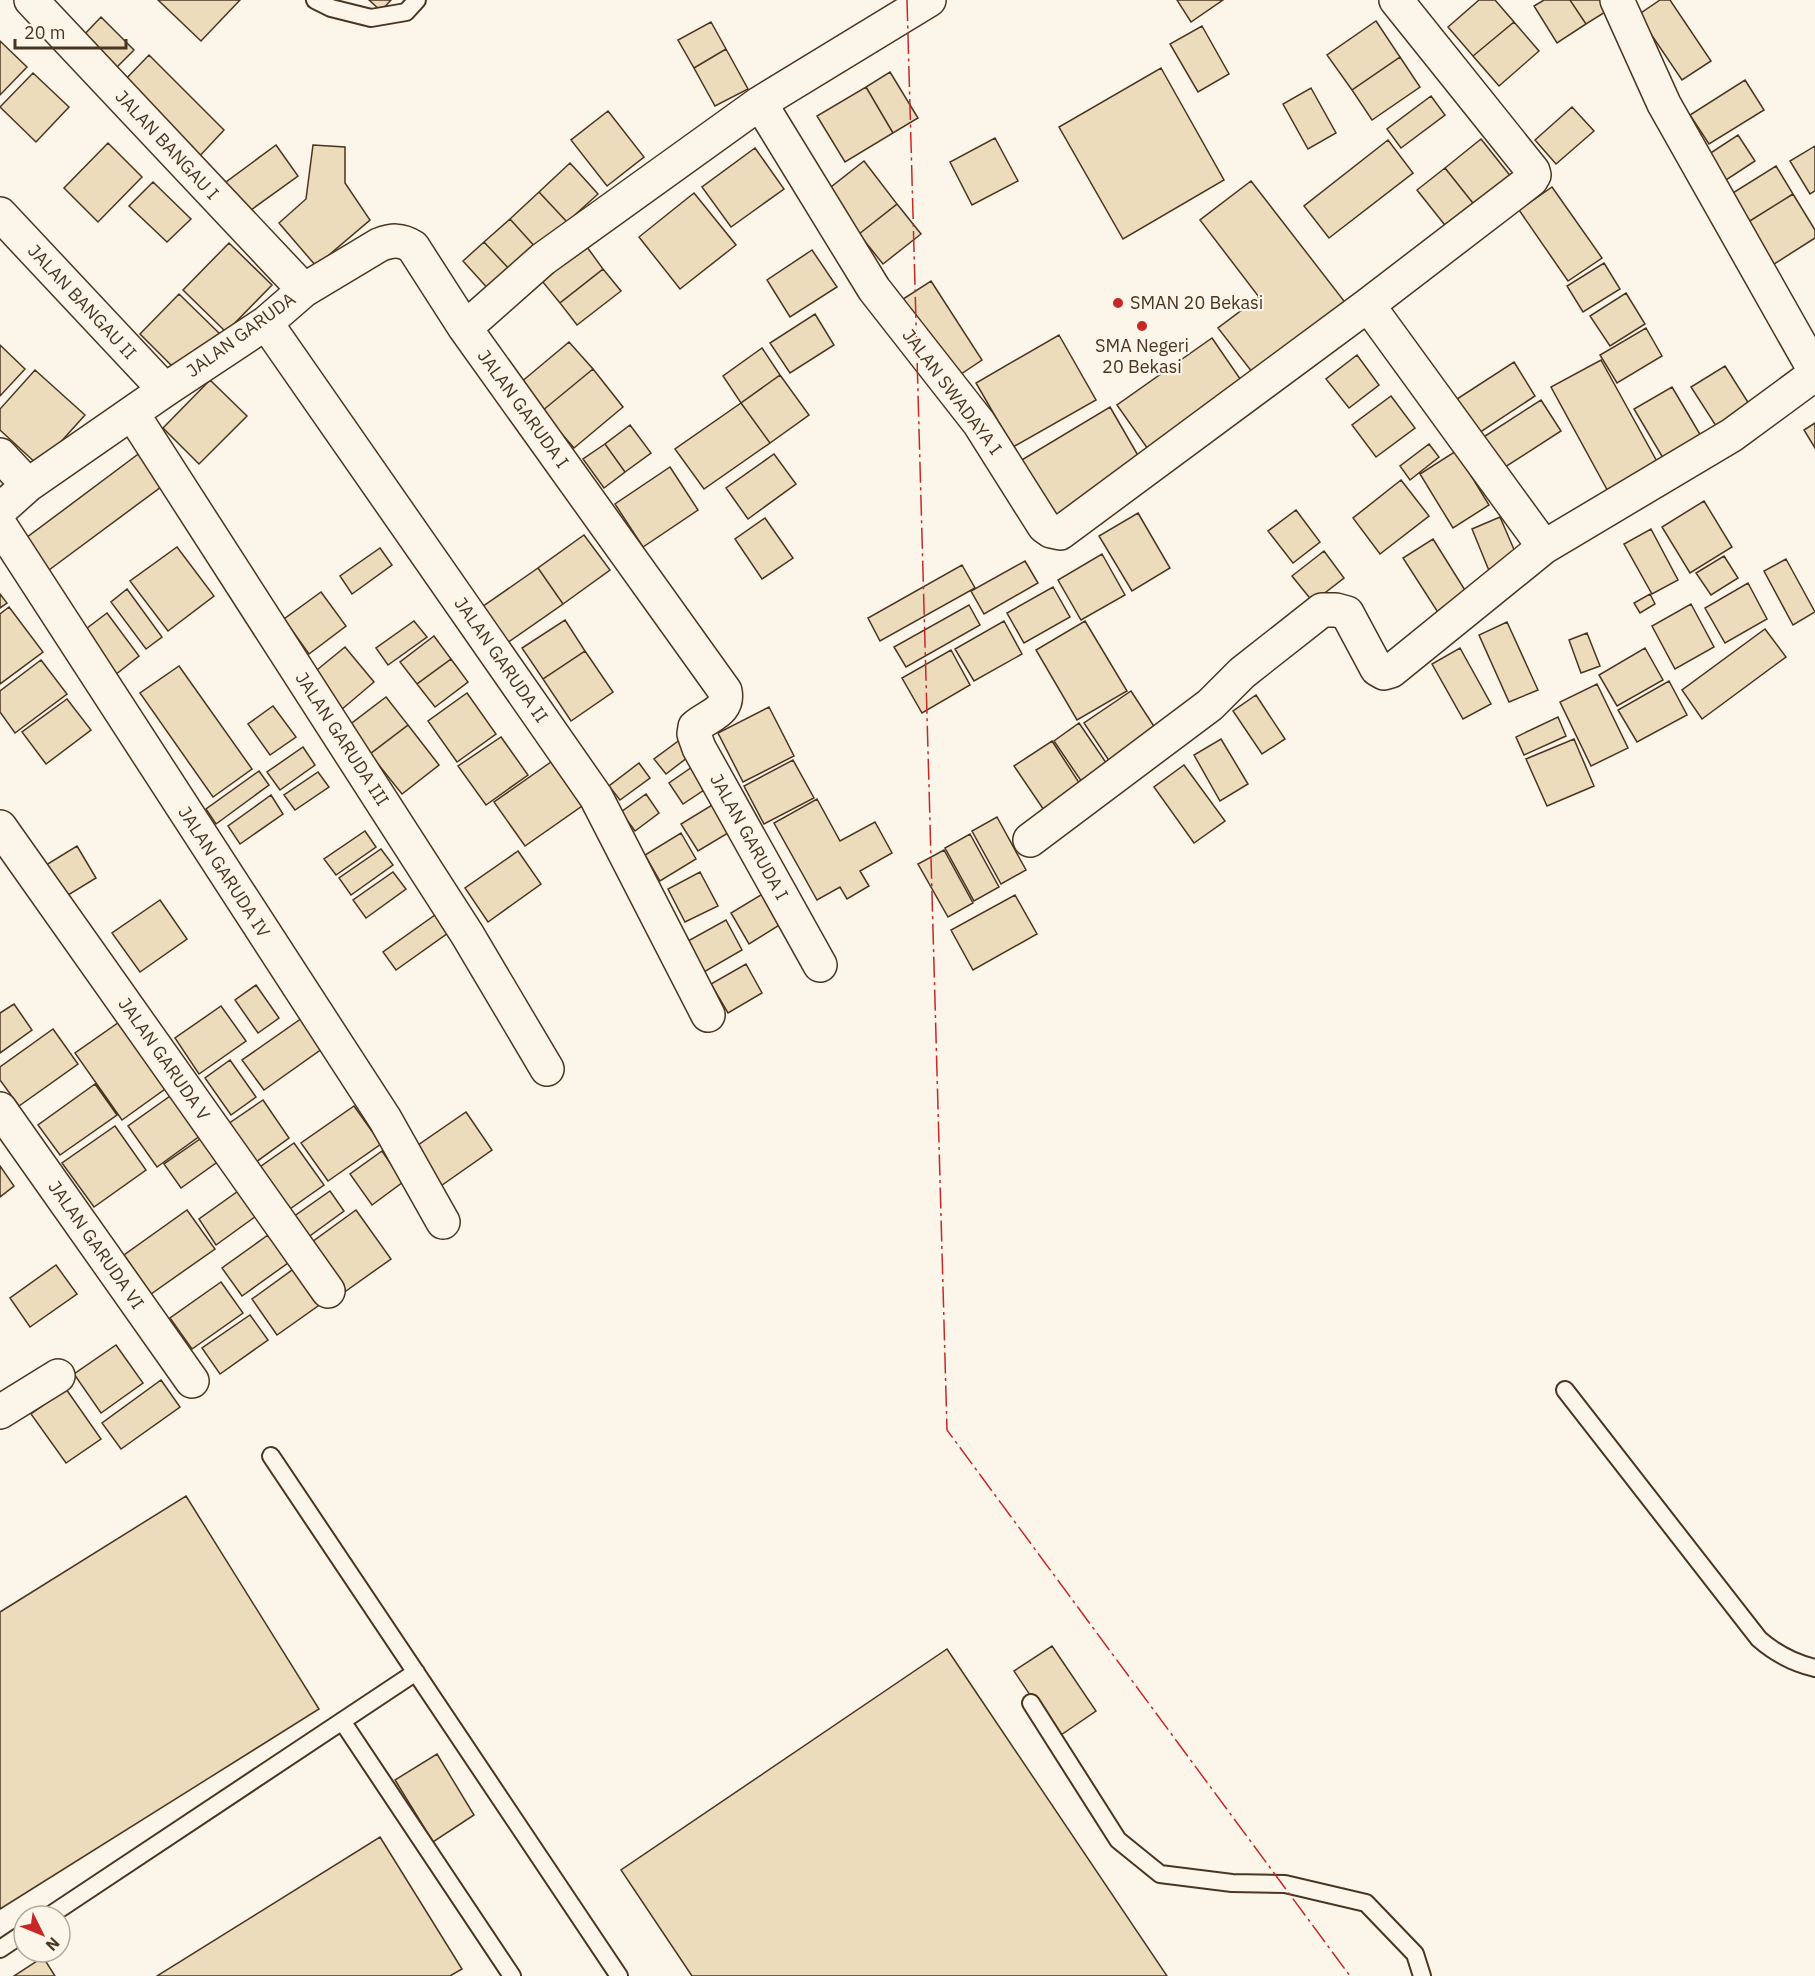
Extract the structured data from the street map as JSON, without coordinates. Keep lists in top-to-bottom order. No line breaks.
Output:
{"streets":{"street":["JALAN BANGAU I","JALAN BANGAU II","JALAN GARUDA","JALAN SWADAYA I","JALAN GARUDA I","JALAN GARUDA II","JALAN GARUDA III","JALAN GARUDA IV","JALAN GARUDA V","JALAN GARUDA VI"]},"crossings":[["JALAN BANGAU I","JALAN GARUDA"],["JALAN BANGAU II","JALAN GARUDA"],["JALAN GARUDA","JALAN GARUDA I"],["JALAN GARUDA","JALAN GARUDA II"],["JALAN GARUDA","JALAN GARUDA III"]],"places":["SMAN 20 Bekasi","SMA Negeri 20 Bekasi"],"scale_bar":"20 m","north":"bottom right"}
